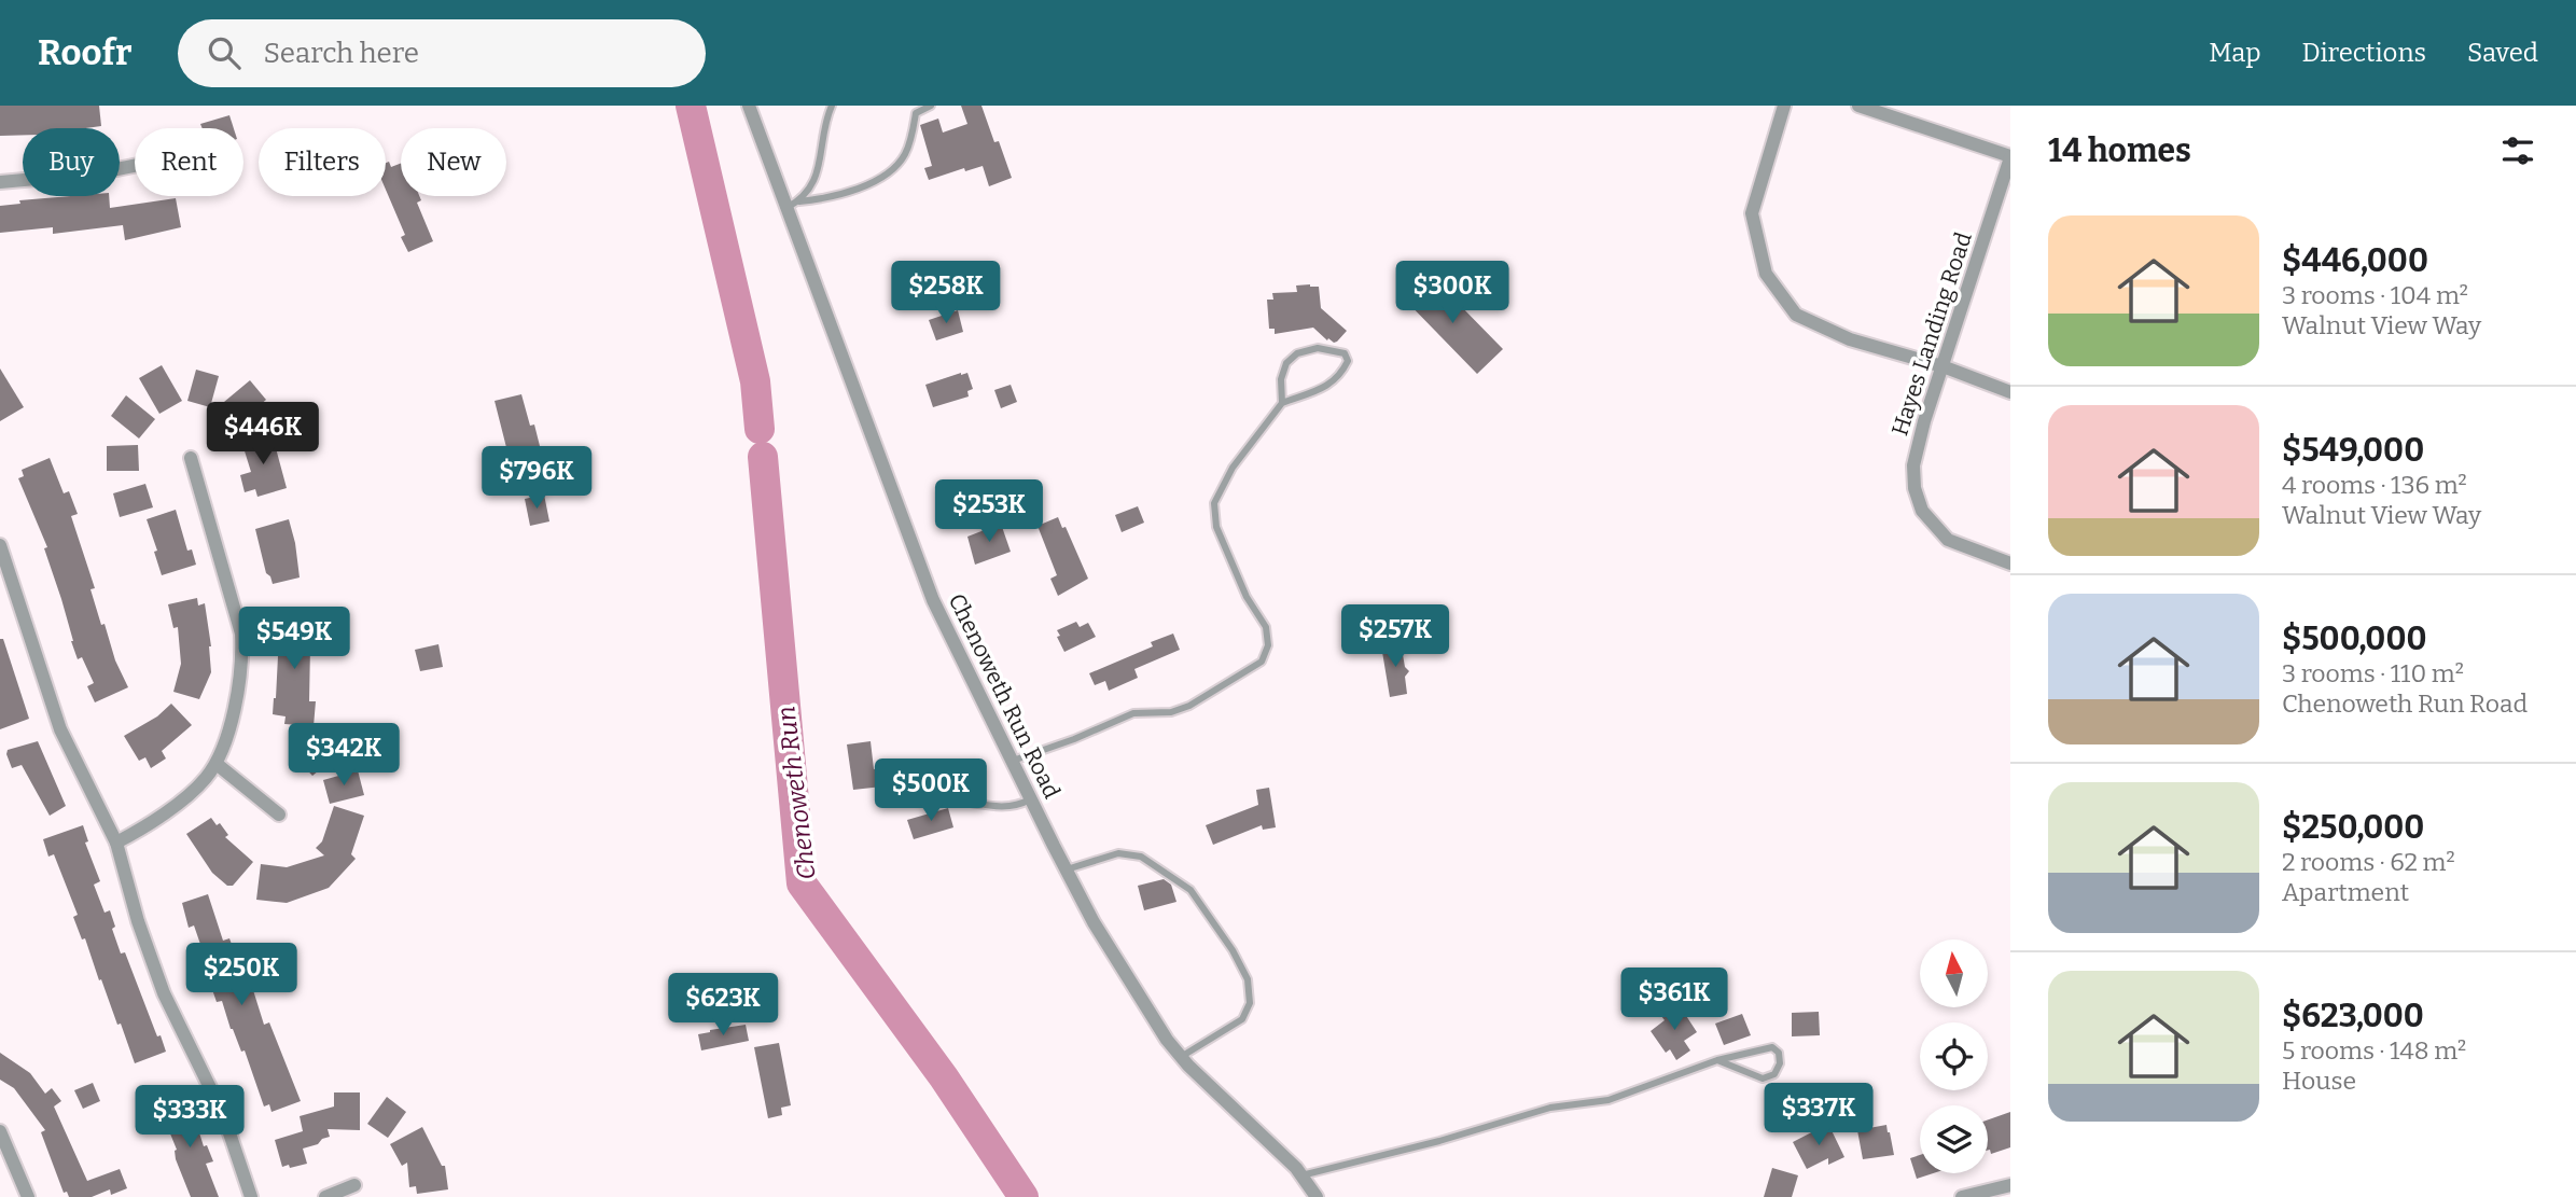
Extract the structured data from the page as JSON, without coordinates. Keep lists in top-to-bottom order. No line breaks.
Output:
{"streets":{"street":["Hayes Landing Road","Chenoweth Run Road"]},"water":["Chenoweth Run"],"north":"top","page":{"header":"Roofr","search":"Search here","nav":["Map","Directions","Saved"],"heading":"14 homes","chip":["Buy","Rent","Filters","New"],"list":[{"name":"$446,000","note":"3 rooms · 104 m² · Walnut View Way"},{"name":"$549,000","note":"4 rooms · 136 m² · Walnut View Way"},{"name":"$500,000","note":"3 rooms · 110 m² · Chenoweth Run Road"},{"name":"$250,000","note":"2 rooms · 62 m² · Apartment"},{"name":"$623,000","note":"5 rooms · 148 m² · House"}],"price":["$258K","$300K","$446K","$796K","$253K","$257K","$549K","$342K","$500K","$250K","$361K","$623K","$337K","$333K"]}}
